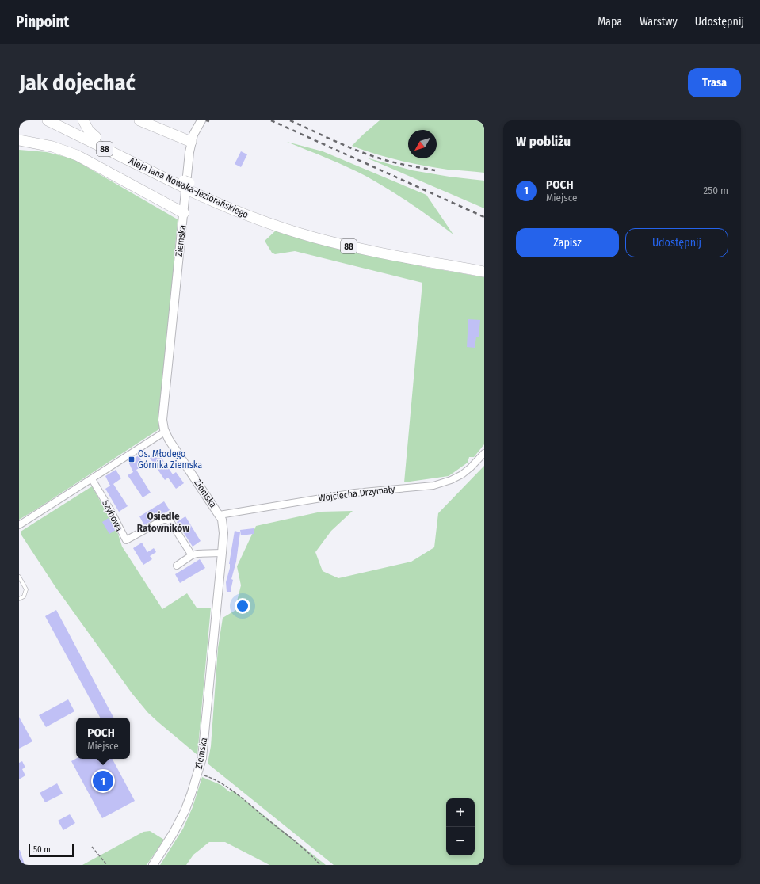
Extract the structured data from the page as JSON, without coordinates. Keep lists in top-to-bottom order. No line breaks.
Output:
{"streets":{"main road":["88","Aleja Jana Nowaka-Jeziorańskiego"],"street":["Ziemska","Wojciecha Drzymały","Szybowa"]},"crossings":[["Ziemska","Wojciecha Drzymały"]],"districts":["Osiedle Ratowników"],"places":{"transit":["Os. Młodego Górnika Ziemska"]},"scale_bar":"50 m","north":"bottom left","page":{"header":"Pinpoint","nav":["Mapa","Warstwy","Udostępnij"],"buttons":["Trasa",["Zapisz","Udostępnij"]],"title":"Jak dojechać","heading":"W pobliżu","list":[{"mark":"1","name":"POCH","note":"Miejsce","value":"250 m"}],"popup":["POCH","Miejsce"],"pins":"1","map_buttons":["+","−"],"scale":"50 m"}}
